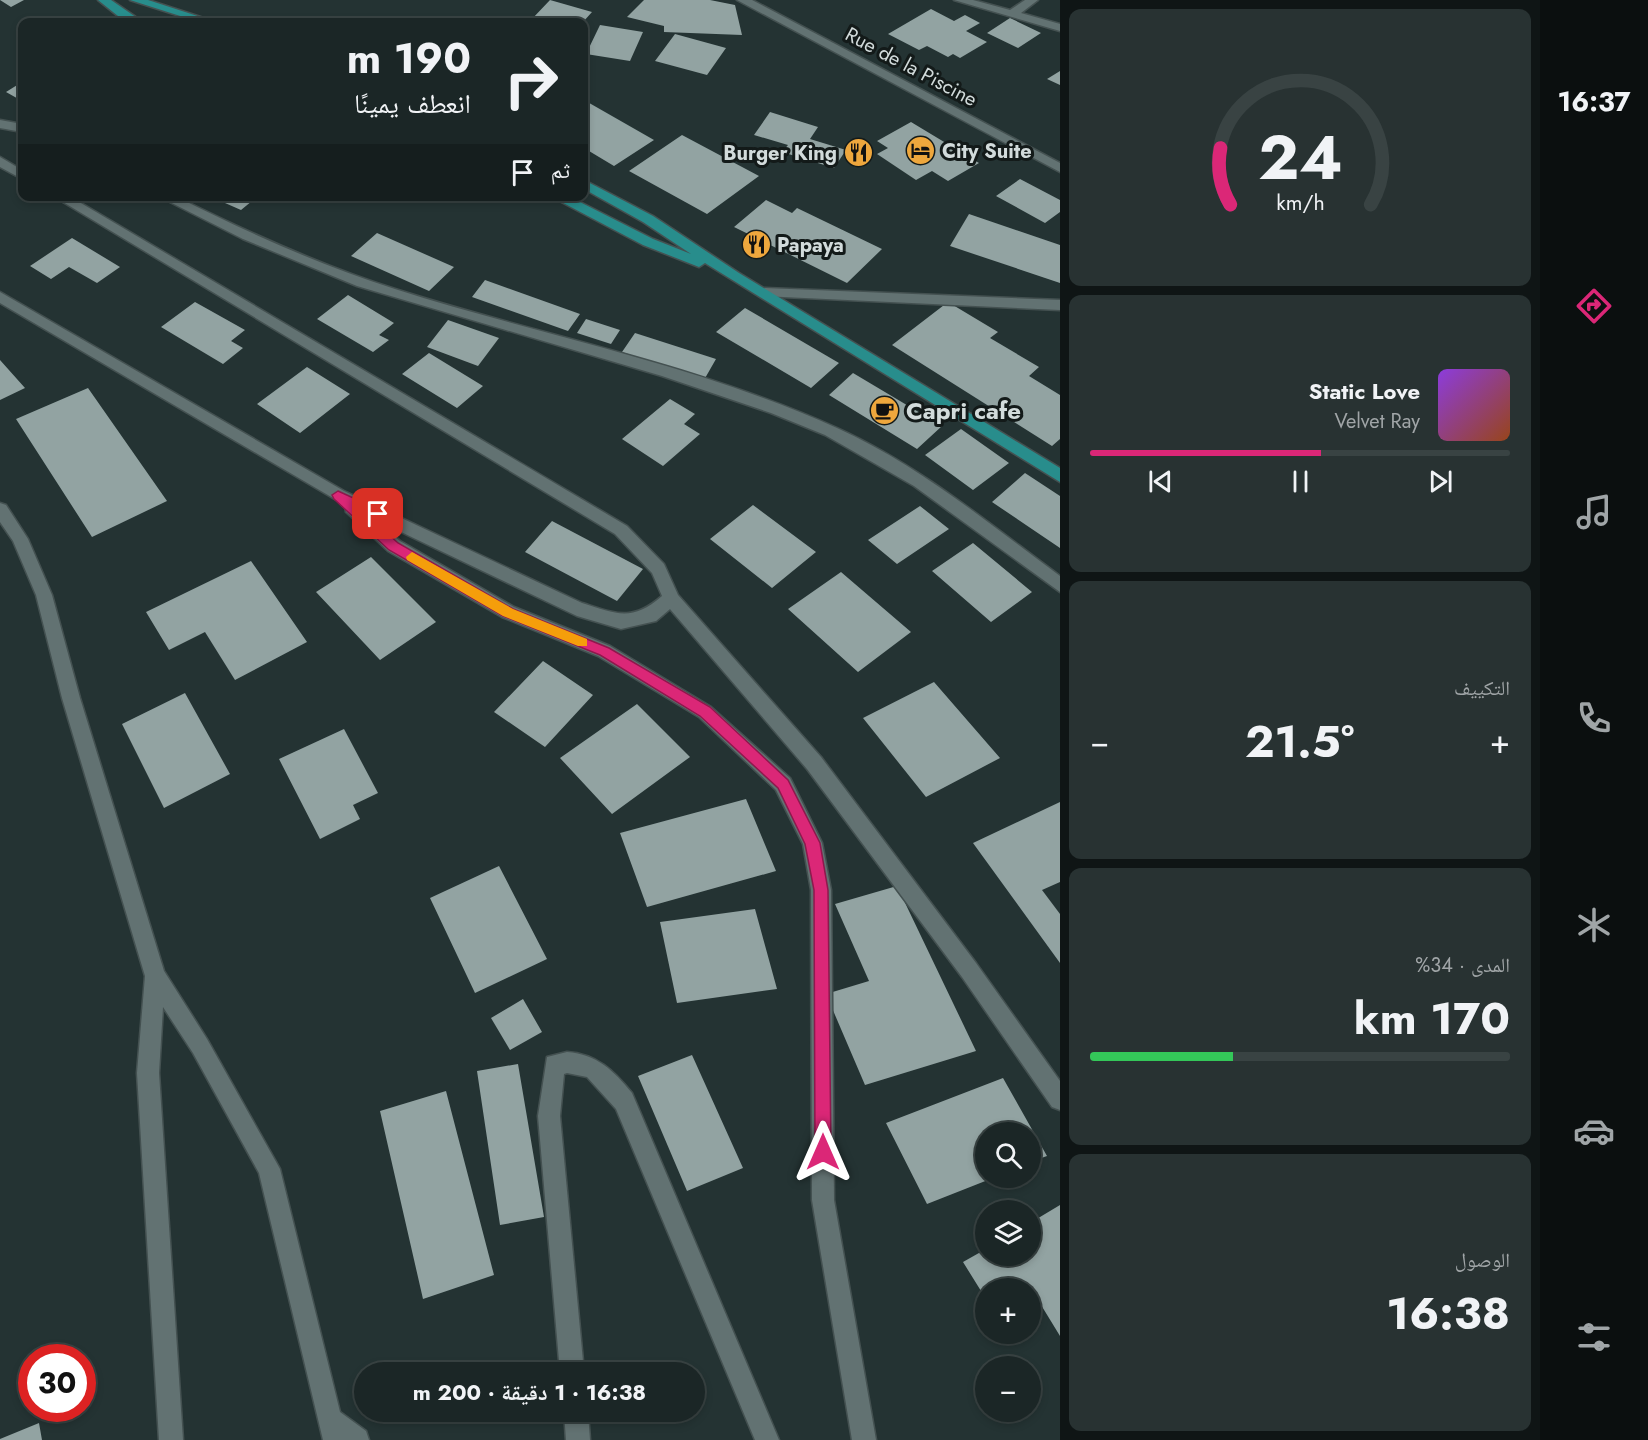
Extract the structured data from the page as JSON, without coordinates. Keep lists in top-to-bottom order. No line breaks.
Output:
{"streets":{"street":["Rue de la Piscine"]},"places":{"hotel":["City Suite"],"restaurant":["Burger King","Papaya"],"cafe":["Capri cafe"]},"page":{"tabs":"16:37","turn":["190 m","انعطف يمينًا"],"then":"ثم","song":["Static Love","Velvet Ray"],"tile":["التكييف",["المدى · 34%","170 km"],["الوصول","16:38"]],"heat":["−","21.5°","+"],"map_buttons":["+","−"],"limit":"30","trip":"16:38 · 1 دقيقة · 200 m","gauge":["24","km/h"]}}
